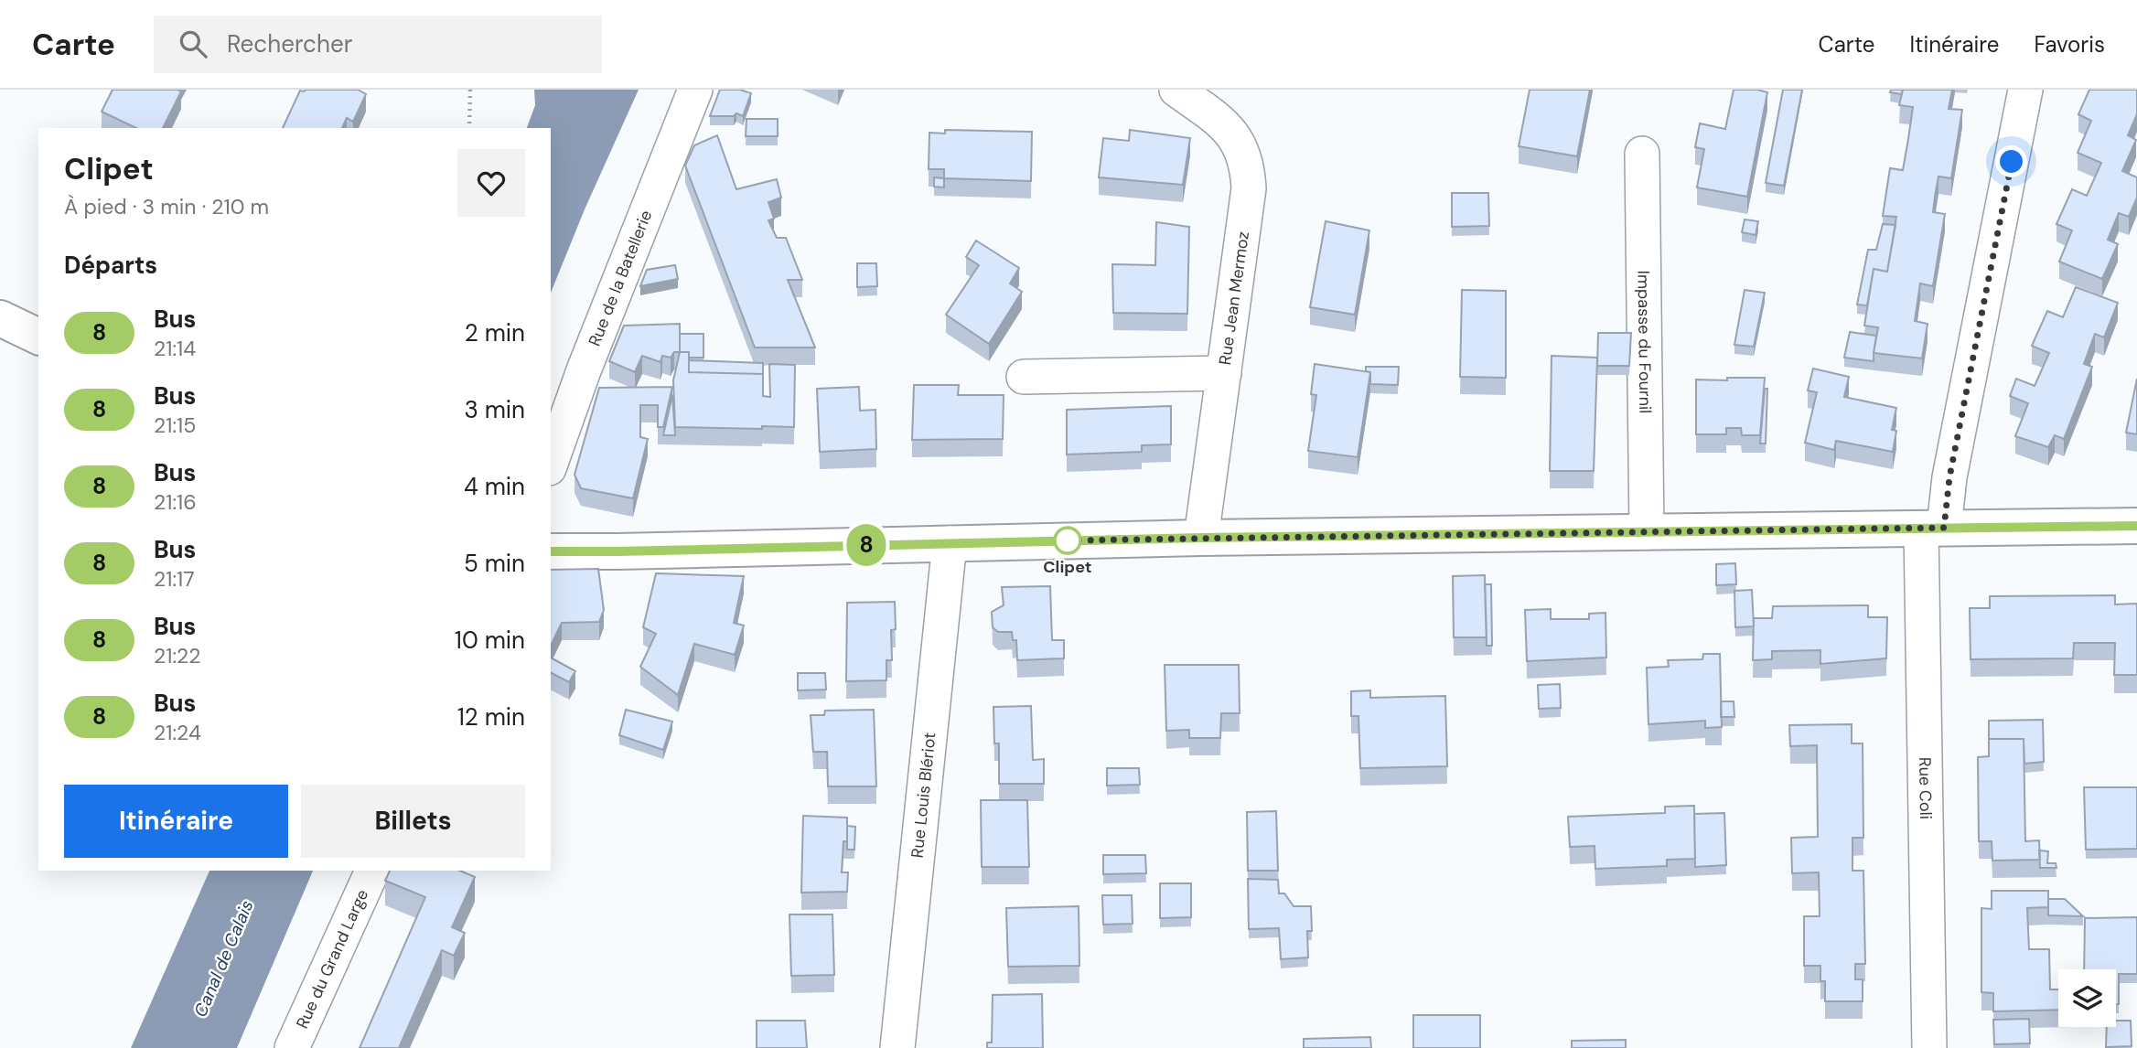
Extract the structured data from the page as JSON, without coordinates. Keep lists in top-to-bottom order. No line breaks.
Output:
{"streets":{"street":["Rue de la Batellerie","Rue Jean Mermoz","Impasse du Fournil","Rue Coli","Rue Louis Blériot","Rue du Grand Large"]},"water":["Canal de Calais"],"places":["Clipet"],"lines":["bus line 8"],"page":{"header":"Carte","search":"Rechercher","nav":["Carte","Itinéraire","Favoris"],"on_map":"8","heading":[["Clipet","À pied · 3 min · 210 m"],"Départs"],"list":[{"mark":"8","name":"Bus","note":"21:14","value":"2 min"},{"mark":"8","name":"Bus","note":"21:15","value":"3 min"},{"mark":"8","name":"Bus","note":"21:16","value":"4 min"},{"mark":"8","name":"Bus","note":"21:17","value":"5 min"},{"mark":"8","name":"Bus","note":"21:22","value":"10 min"},{"mark":"8","name":"Bus","note":"21:24","value":"12 min"}],"buttons":["Itinéraire","Billets"]}}
